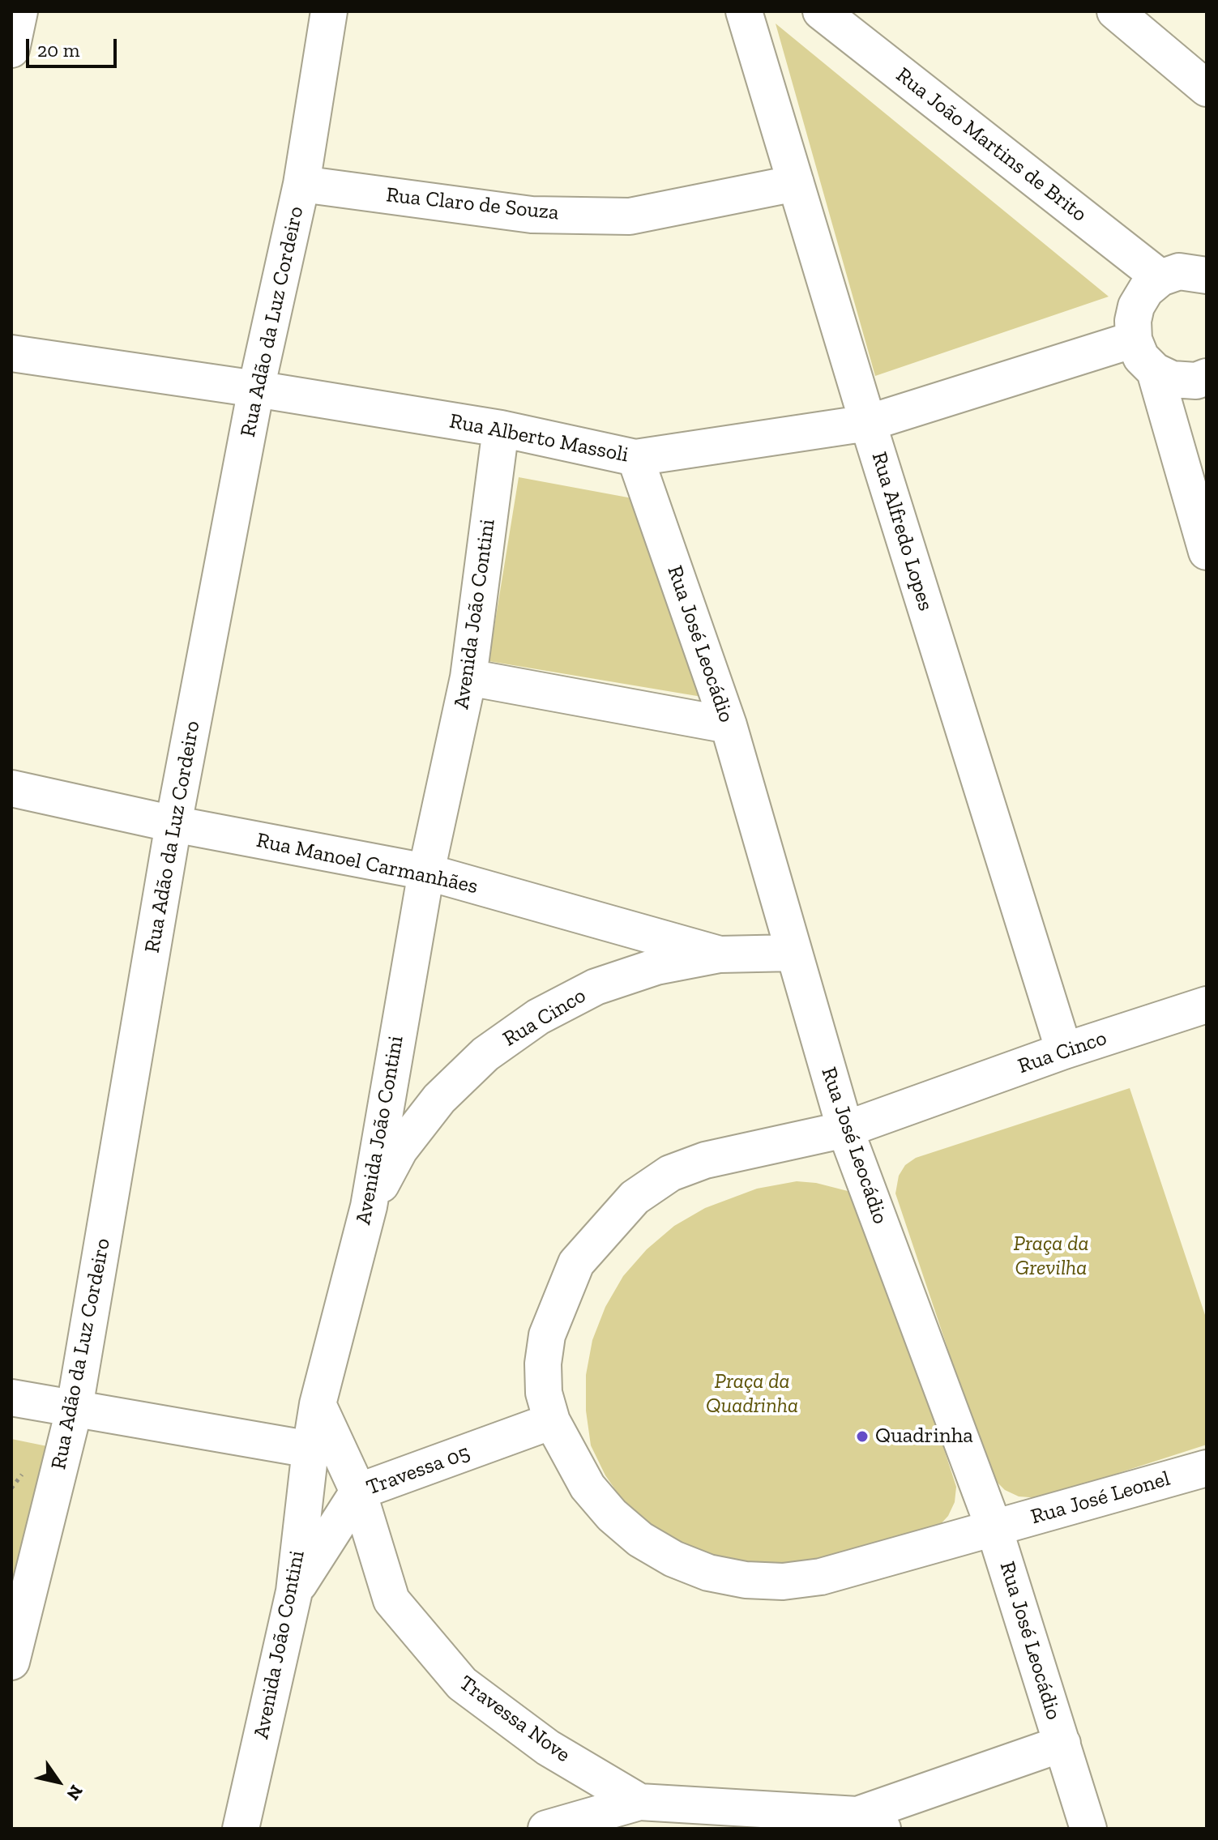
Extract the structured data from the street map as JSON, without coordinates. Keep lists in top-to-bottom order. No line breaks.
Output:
{"streets":{"street":["Rua João Martins de Brito","Rua Claro de Souza","Rua Adão da Luz Cordeiro","Rua Alberto Massoli","Rua Alfredo Lopes","Avenida João Contini","Rua José Leocádio","Rua Manoel Carmanhães","Rua Cinco","Travessa 05","Rua José Leonel","Travessa Nove"]},"crossings":[["Rua Claro de Souza","Rua Adão da Luz Cordeiro"],["Rua Claro de Souza","Rua Alfredo Lopes"],["Rua Adão da Luz Cordeiro","Rua Alberto Massoli"],["Rua Adão da Luz Cordeiro","Rua Manoel Carmanhães"],["Rua Alberto Massoli","Rua Alfredo Lopes"],["Rua Alberto Massoli","Avenida João Contini"],["Rua Alberto Massoli","Rua José Leocádio"],["Rua Alfredo Lopes","Rua Cinco"],["Avenida João Contini","Rua Manoel Carmanhães"],["Avenida João Contini","Rua Cinco"],["Avenida João Contini","Travessa 05"],["Avenida João Contini","Travessa Nove"],["Rua José Leocádio","Rua Cinco"],["Rua José Leocádio","Rua José Leonel"],["Rua Manoel Carmanhães","Rua Cinco"],["Rua Cinco","Travessa 05"],["Rua Cinco","Rua José Leonel"],["Travessa 05","Rua José Leonel"],["Travessa 05","Travessa Nove"]],"parks":["Praça da Grevilha","Praça da Quadrinha"],"places":["Quadrinha"],"scale_bar":"20 m","north":"bottom right"}
